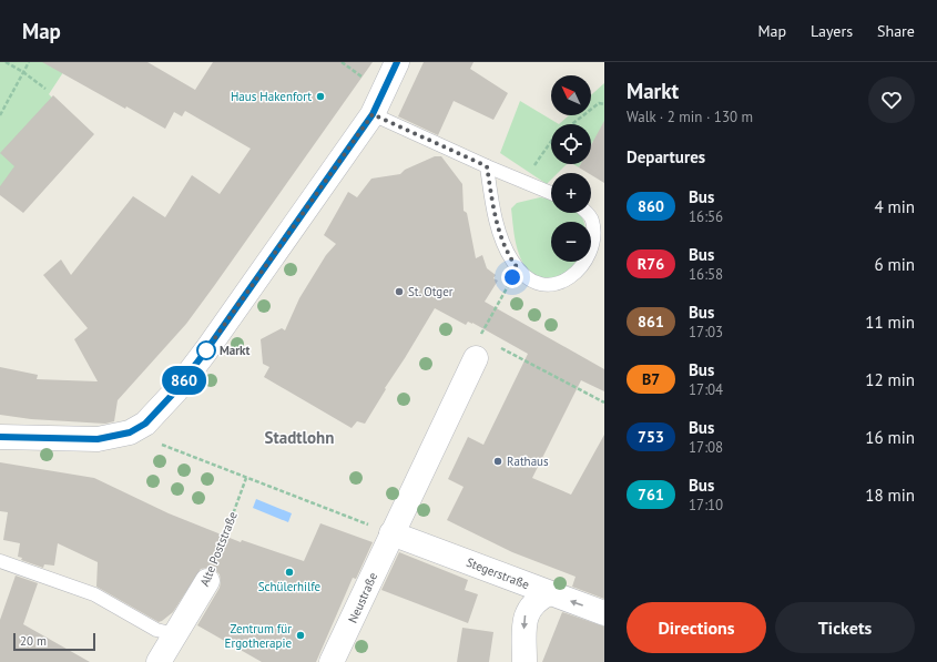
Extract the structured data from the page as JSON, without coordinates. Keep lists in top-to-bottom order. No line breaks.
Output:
{"streets":{"street":["Alte Poststraße","Stegerstraße","Neustraße"]},"crossings":[["Stegerstraße","Neustraße"]],"districts":["Stadtlohn"],"places":["Haus Hakenfort","St. Otger","Markt","Rathaus","Schülerhilfe","Zentrum für Ergotherapie"],"lines":["bus line 860"],"scale_bar":"20 m","north":"top left","page":{"header":"Map","nav":["Map","Layers","Share"],"on_map":"860","heading":[["Markt","Walk · 2 min · 130 m"],"Departures"],"map_buttons":["+","−"],"list":[{"mark":"860","name":"Bus","note":"16:56","value":"4 min"},{"mark":"R76","name":"Bus","note":"16:58","value":"6 min"},{"mark":"861","name":"Bus","note":"17:03","value":"11 min"},{"mark":"B7","name":"Bus","note":"17:04","value":"12 min"},{"mark":"753","name":"Bus","note":"17:08","value":"16 min"},{"mark":"761","name":"Bus","note":"17:10","value":"18 min"}],"buttons":["Directions","Tickets"],"scale":"20 m"}}
